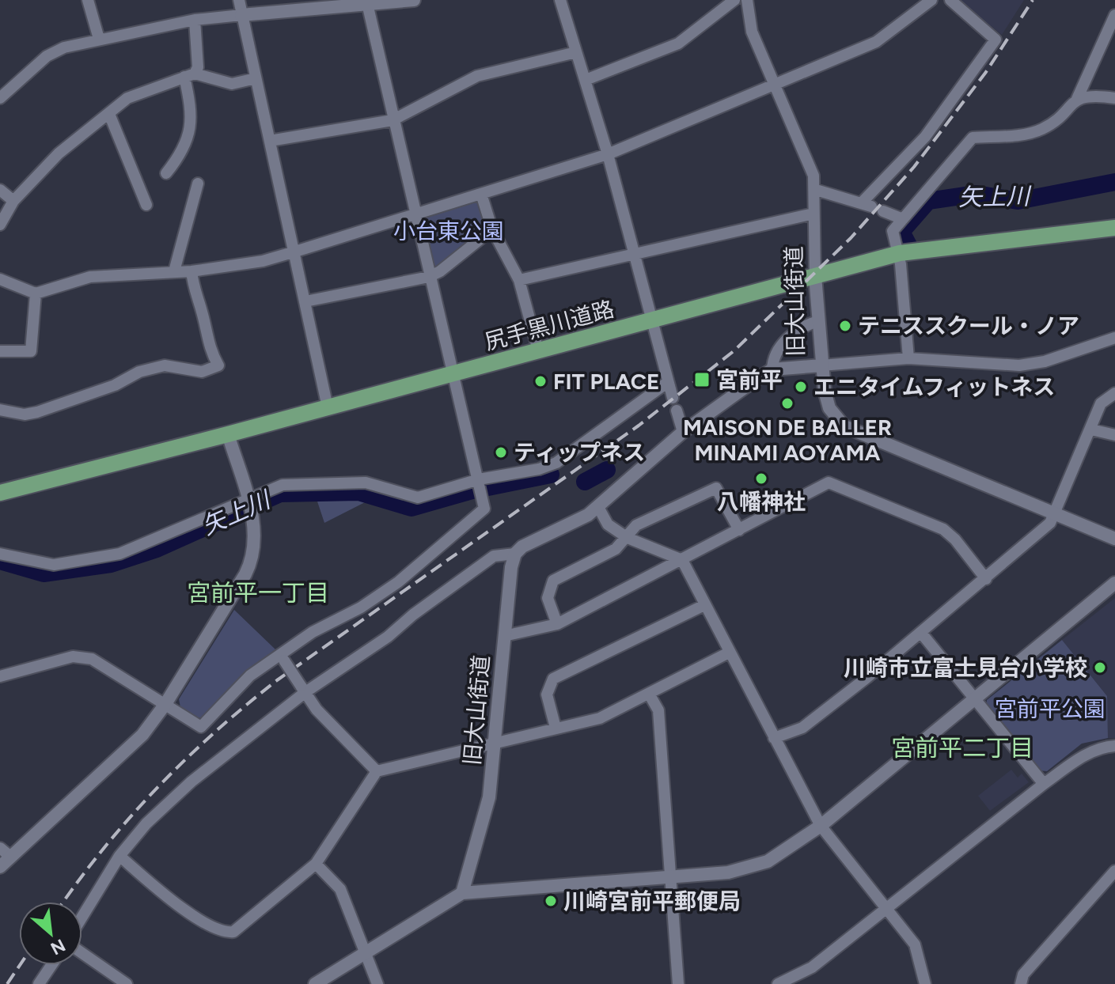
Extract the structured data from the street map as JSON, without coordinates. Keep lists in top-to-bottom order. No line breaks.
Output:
{"streets":{"main road":["尻手黒川道路"],"street":["旧大山街道"]},"crossings":[["旧大山街道","尻手黒川道路"]],"districts":["宮前平一丁目","宮前平二丁目"],"water":["矢上川"],"parks":["小台東公園","宮前平公園"],"places":{"other":["テニススクール・ノア","FIT PLACE","エニタイムフィットネス","MAISON DE BALLER MINAMI AOYAMA","ティップネス","八幡神社","川崎市立富士見台小学校","川崎宮前平郵便局"],"transit":["宮前平"]},"north":"bottom right"}
